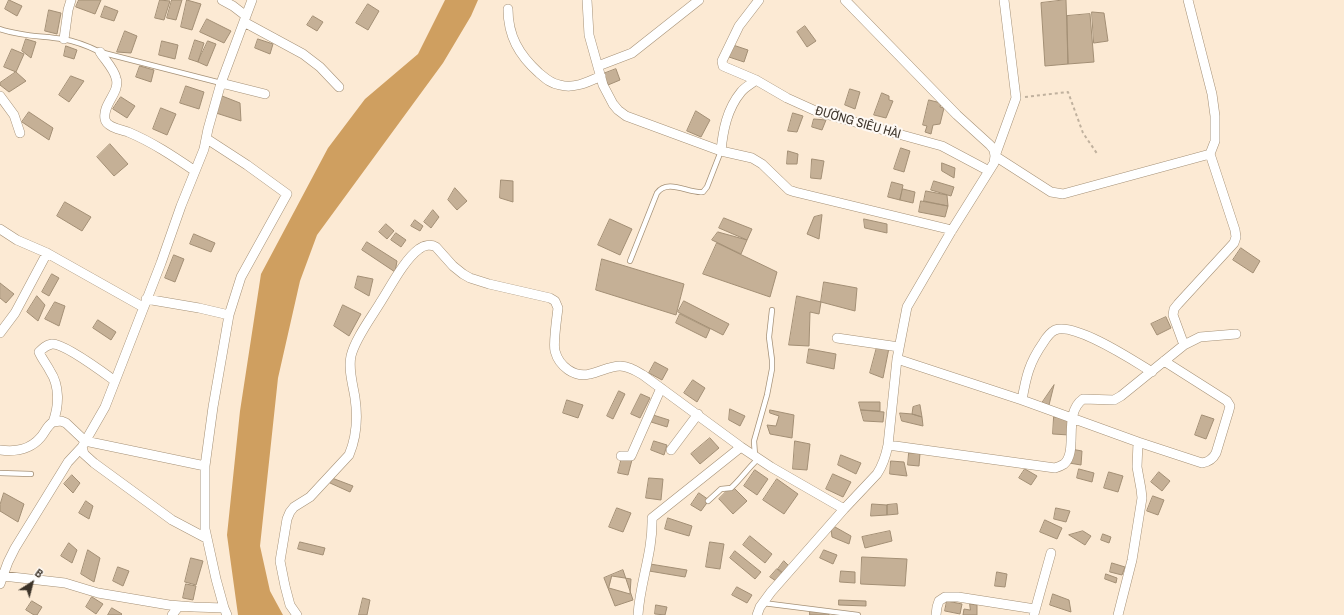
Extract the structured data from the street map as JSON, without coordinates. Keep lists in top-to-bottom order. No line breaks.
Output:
{"streets":{"street":["ĐƯỜNG SIÊU HÀI"]},"north":"top right"}
